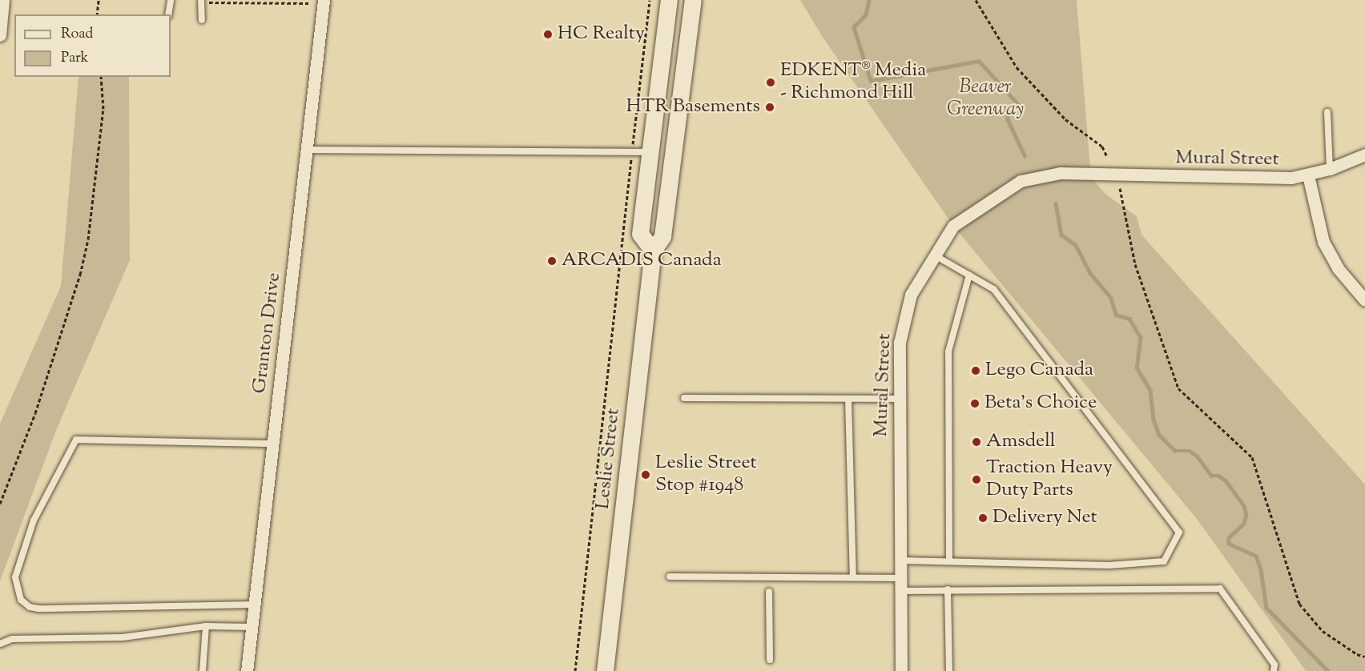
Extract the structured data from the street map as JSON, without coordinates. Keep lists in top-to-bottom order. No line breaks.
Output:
{"streets":{"main road":["Leslie Street"],"street":["Mural Street","Granton Drive"]},"parks":["Beaver Greenway"],"places":["HC Realty","EDKENT® Media - Richmond Hill","HTR Basements","ARCADIS Canada","Lego Canada","Beta's Choice","Amsdell","Leslie Street Stop #1948","Traction Heavy Duty Parts","Delivery Net"],"legend":["Road","Park"]}
